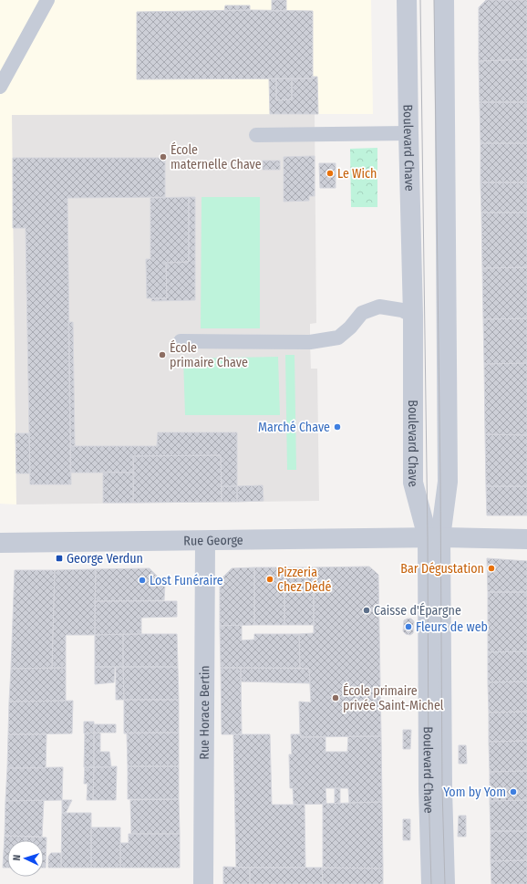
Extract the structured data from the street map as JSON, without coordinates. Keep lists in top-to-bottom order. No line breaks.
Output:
{"streets":{"street":["Boulevard Chave","Rue George","Rue Horace Bertin"]},"crossings":[["Boulevard Chave","Rue George"],["Rue George","Rue Horace Bertin"]],"places":{"other":["École maternelle Chave","Le Wich","École primaire Chave","Marché Chave","Bar Dégustation","Pizzeria Chez Dédé","Lost Funéraire","Caisse d'Épargne","Fleurs de web","École primaire privée Saint-Michel","Yom by Yom"],"transit":["George Verdun"]},"north":"left"}
